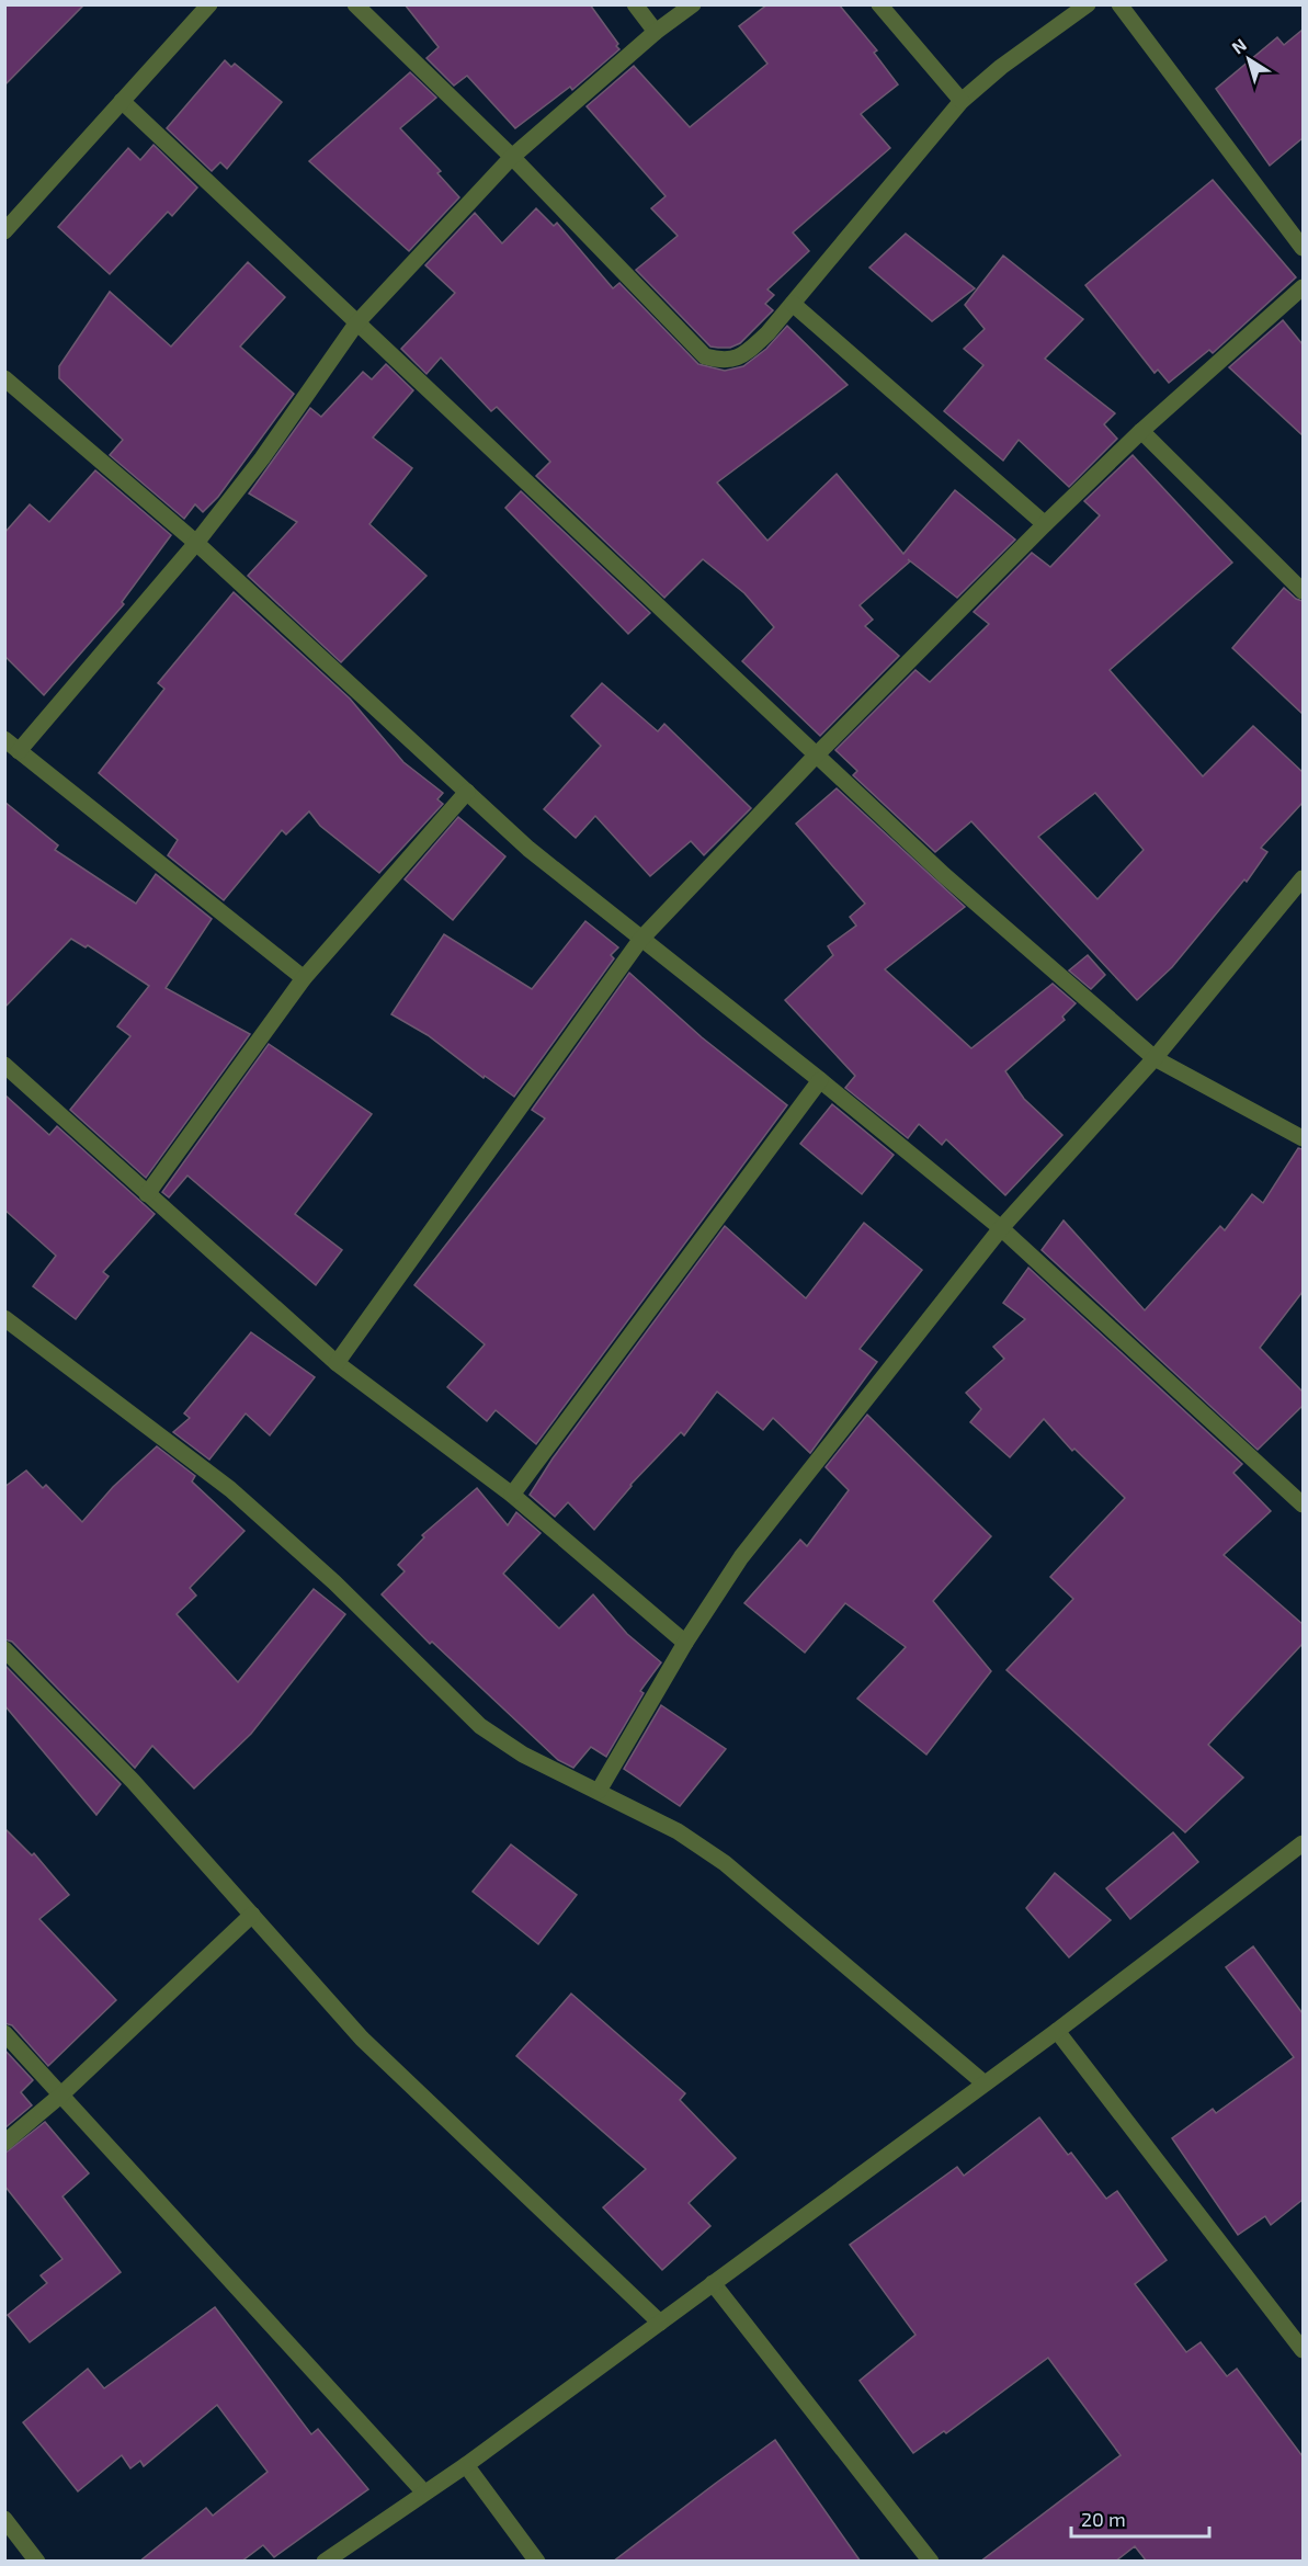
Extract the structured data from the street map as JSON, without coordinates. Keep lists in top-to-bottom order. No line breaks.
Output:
{"scale_bar":"20 m","north":"top left"}
